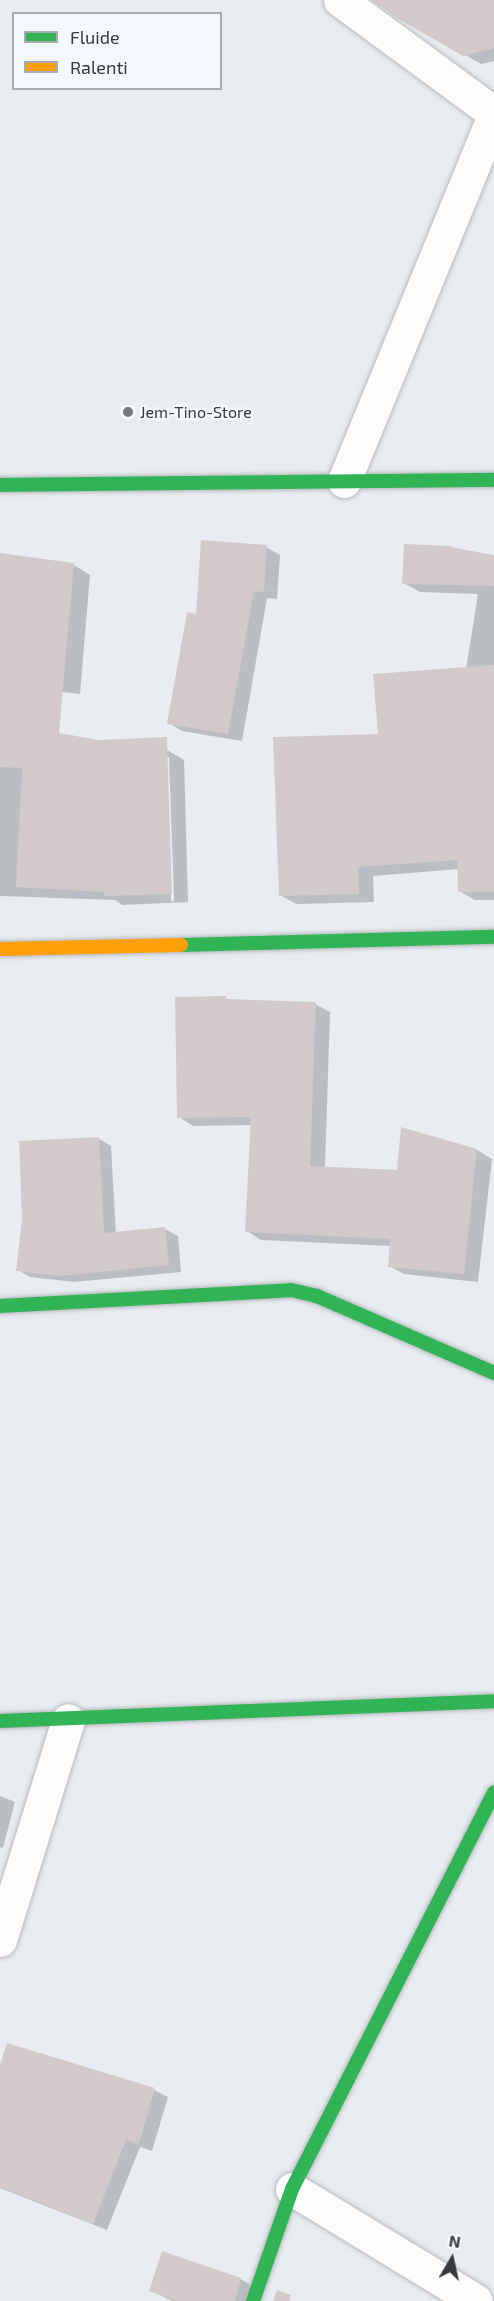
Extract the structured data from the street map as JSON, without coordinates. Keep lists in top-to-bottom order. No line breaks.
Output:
{"places":["Jem-Tino-Store"],"legend":["Fluide","Ralenti"],"north":"top"}
